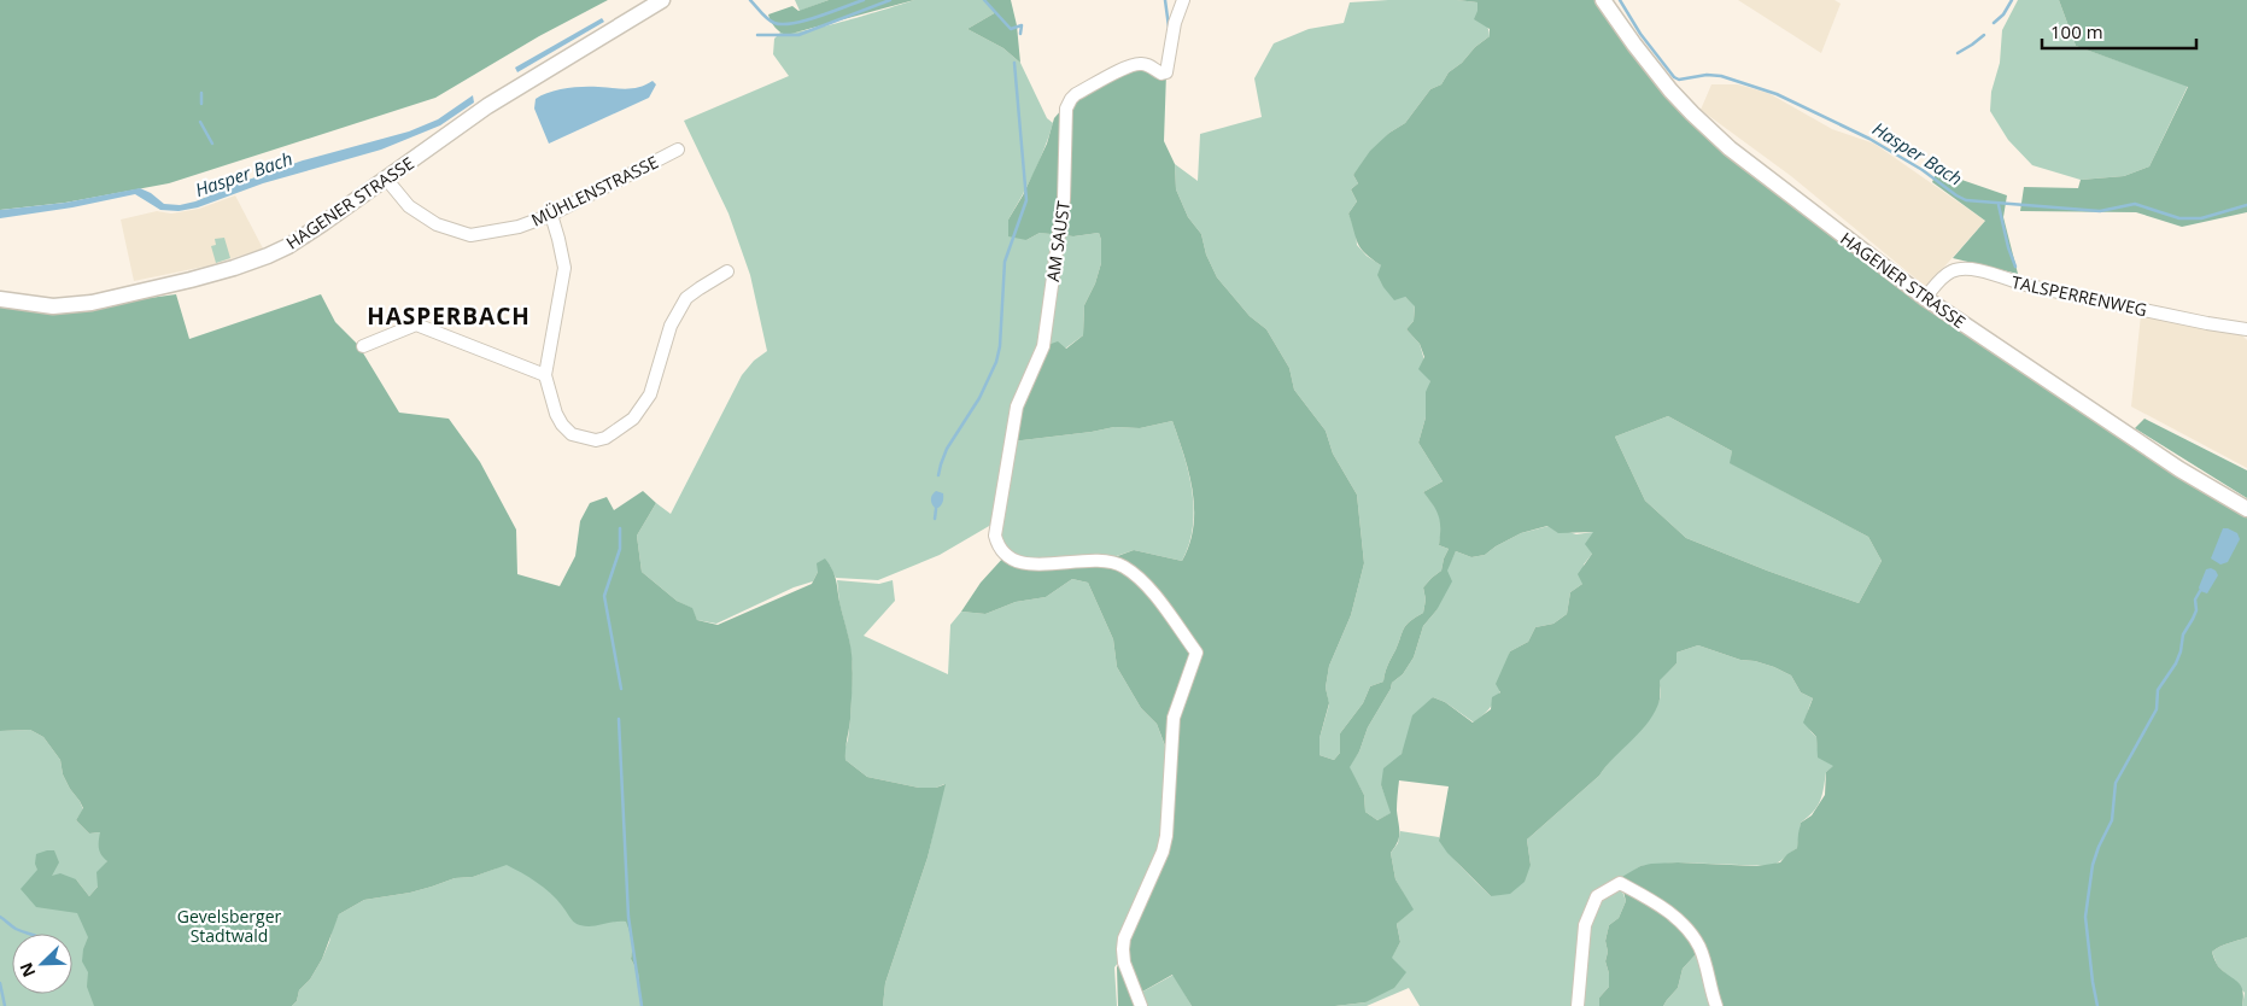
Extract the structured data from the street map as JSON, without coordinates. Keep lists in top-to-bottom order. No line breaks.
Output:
{"streets":{"main road":["HAGENER STRASSE"],"street":["MÜHLENSTRASSE","AM SAUST","TALSPERRENWEG"]},"crossings":[["MÜHLENSTRASSE","HAGENER STRASSE"],["HAGENER STRASSE","TALSPERRENWEG"]],"districts":["HASPERBACH"],"water":["Hasper Bach"],"parks":["Gevelsberger Stadtwald"],"scale_bar":"100 m","north":"bottom left"}
